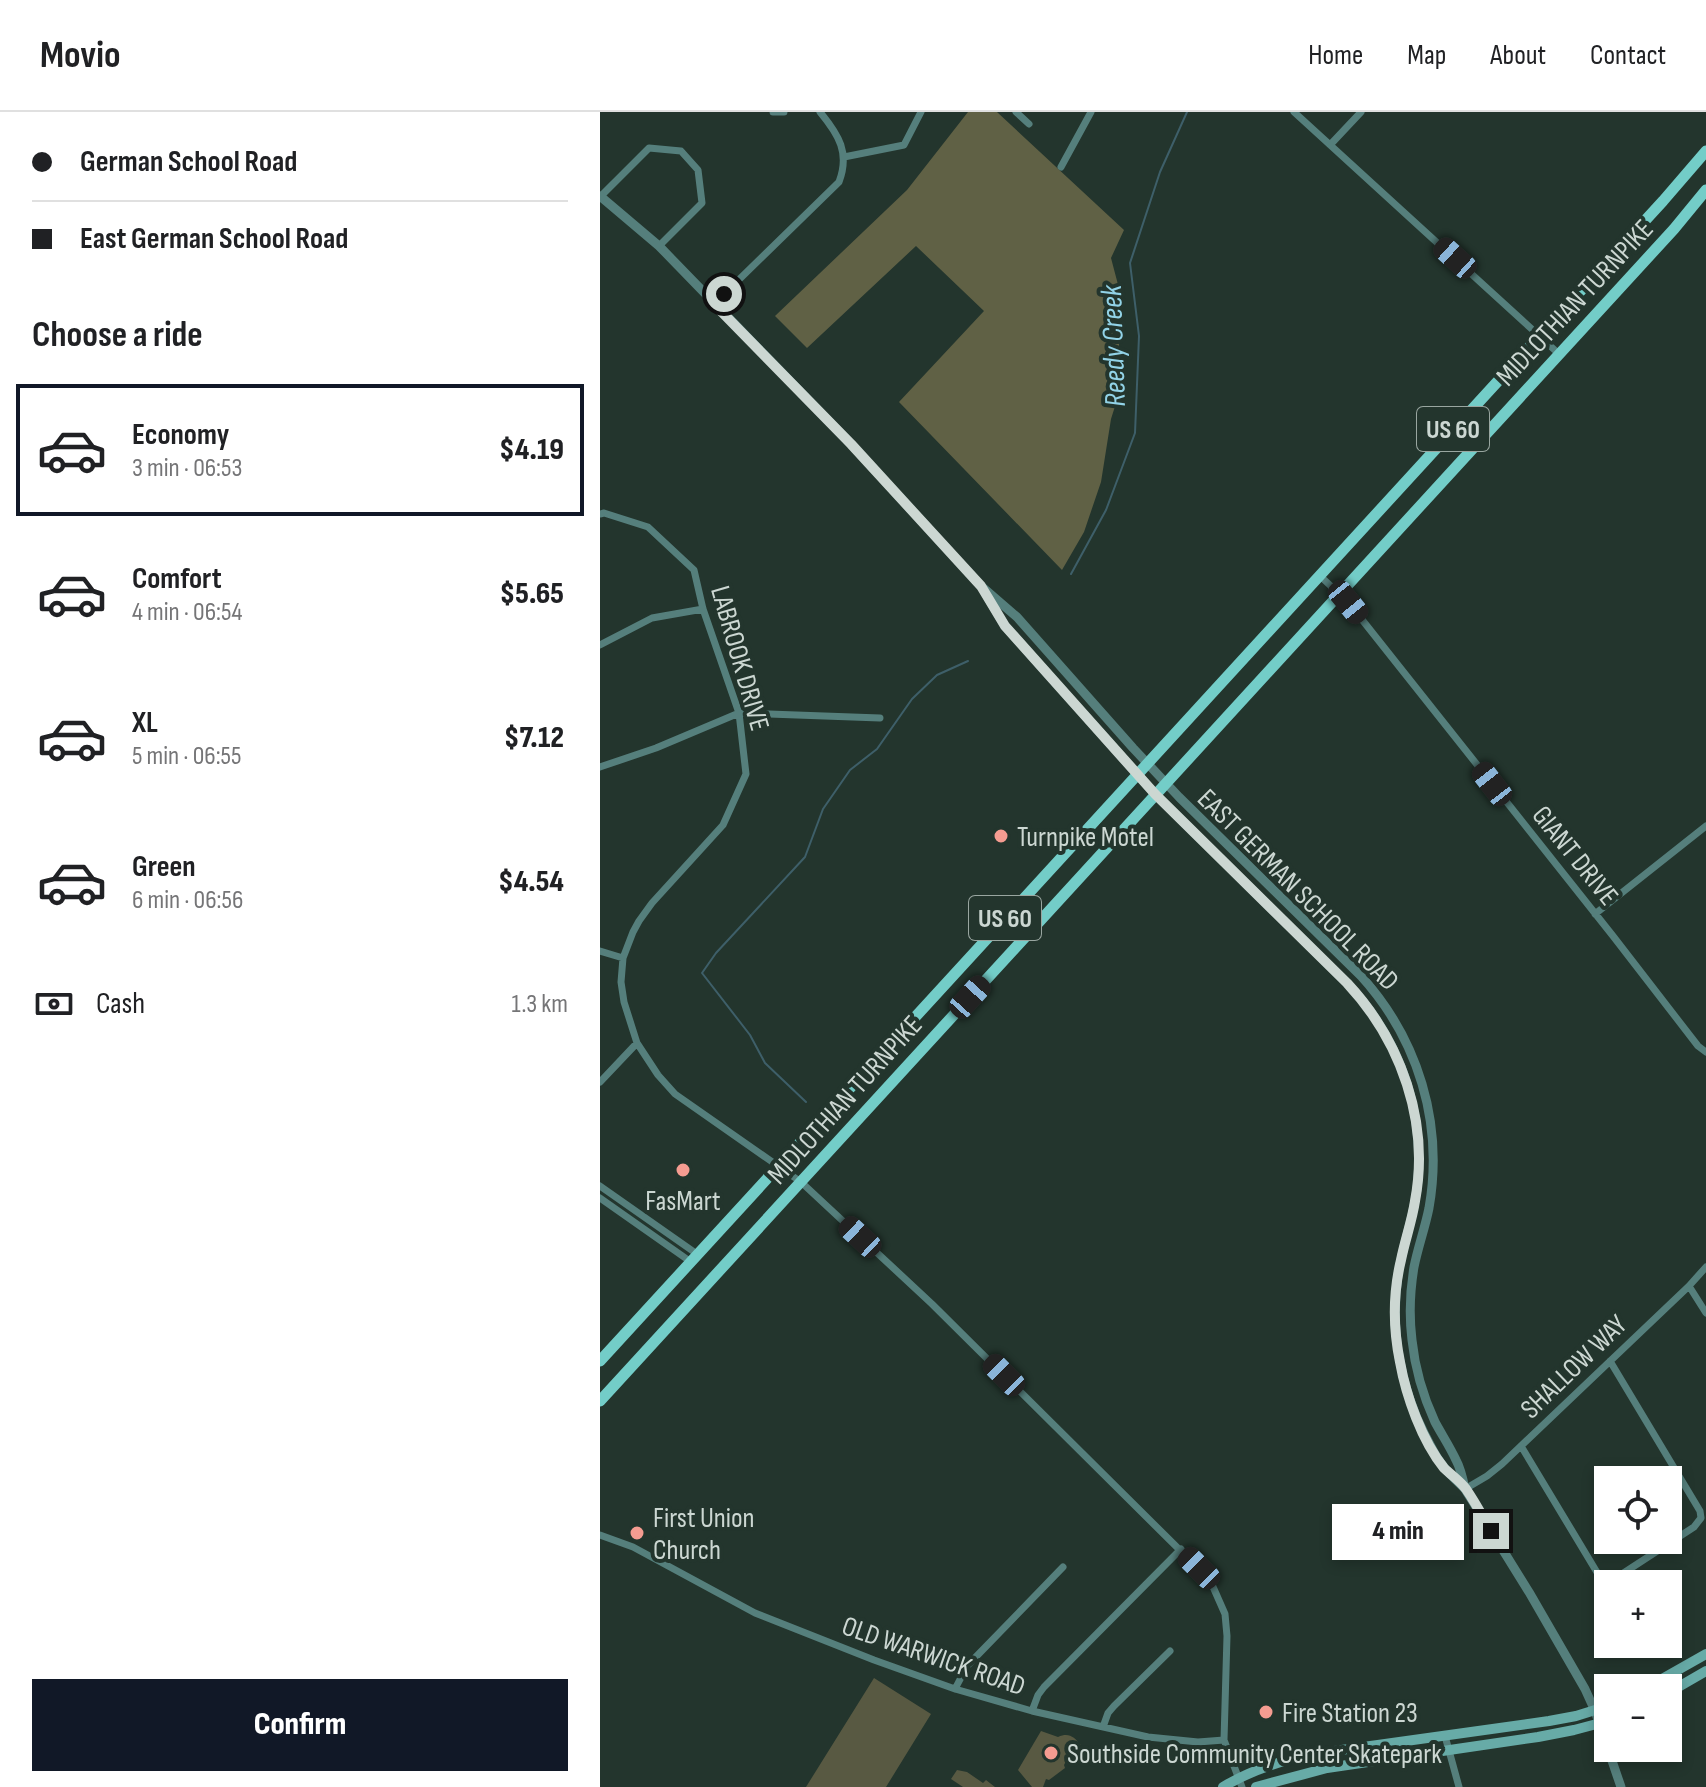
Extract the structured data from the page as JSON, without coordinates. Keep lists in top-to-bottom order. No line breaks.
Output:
{"streets":{"main road":["MIDLOTHIAN TURNPIKE","US 60"],"street":["LABROOK DRIVE","GIANT DRIVE","EAST GERMAN SCHOOL ROAD","SHALLOW WAY","OLD WARWICK ROAD"]},"crossings":[["MIDLOTHIAN TURNPIKE","LABROOK DRIVE"],["MIDLOTHIAN TURNPIKE","GIANT DRIVE"],["MIDLOTHIAN TURNPIKE","EAST GERMAN SCHOOL ROAD"],["LABROOK DRIVE","OLD WARWICK ROAD"],["EAST GERMAN SCHOOL ROAD","SHALLOW WAY"]],"water":["Reedy Creek"],"places":["Turnpike Motel","FasMart","First Union Church","Fire Station 23","Southside Community Center Skatepark"],"page":{"header":"Movio","nav":["Home","Map","About","Contact"],"banner":["German School Road","East German School Road"],"heading":"Choose a ride","list":[{"name":"Economy","note":"3 min · 06:53","value":"$4.19"},{"name":"Comfort","note":"4 min · 06:54","value":"$5.65"},{"name":"XL","note":"5 min · 06:55","value":"$7.12"},{"name":"Green","note":"6 min · 06:56","value":"$4.54"}],"pay":["Cash","1.3 km"],"map_buttons":["+","−"],"bubble":"4 min","buttons":"Confirm"}}
